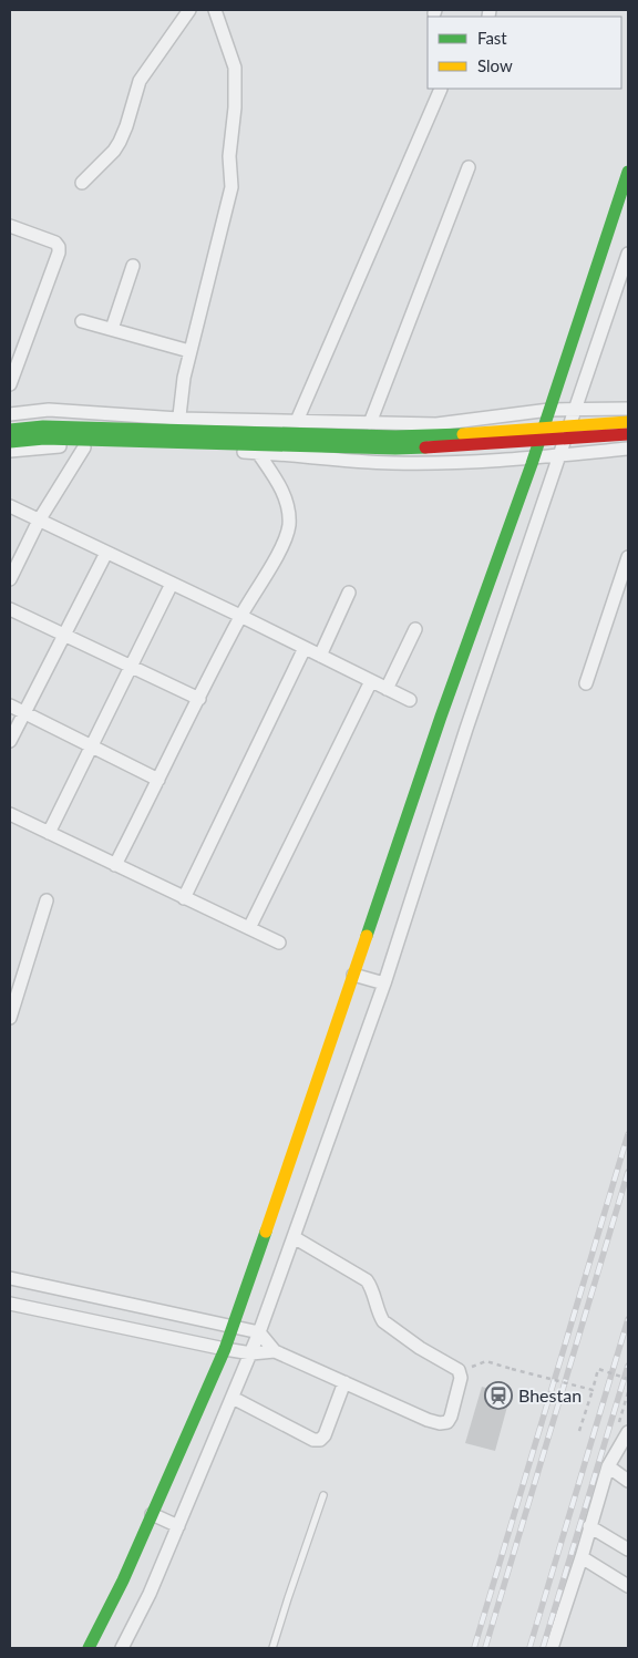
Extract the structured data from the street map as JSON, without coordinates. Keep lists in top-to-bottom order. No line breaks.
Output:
{"places":{"station":["Bhestan"]},"legend":["Fast","Slow"]}
